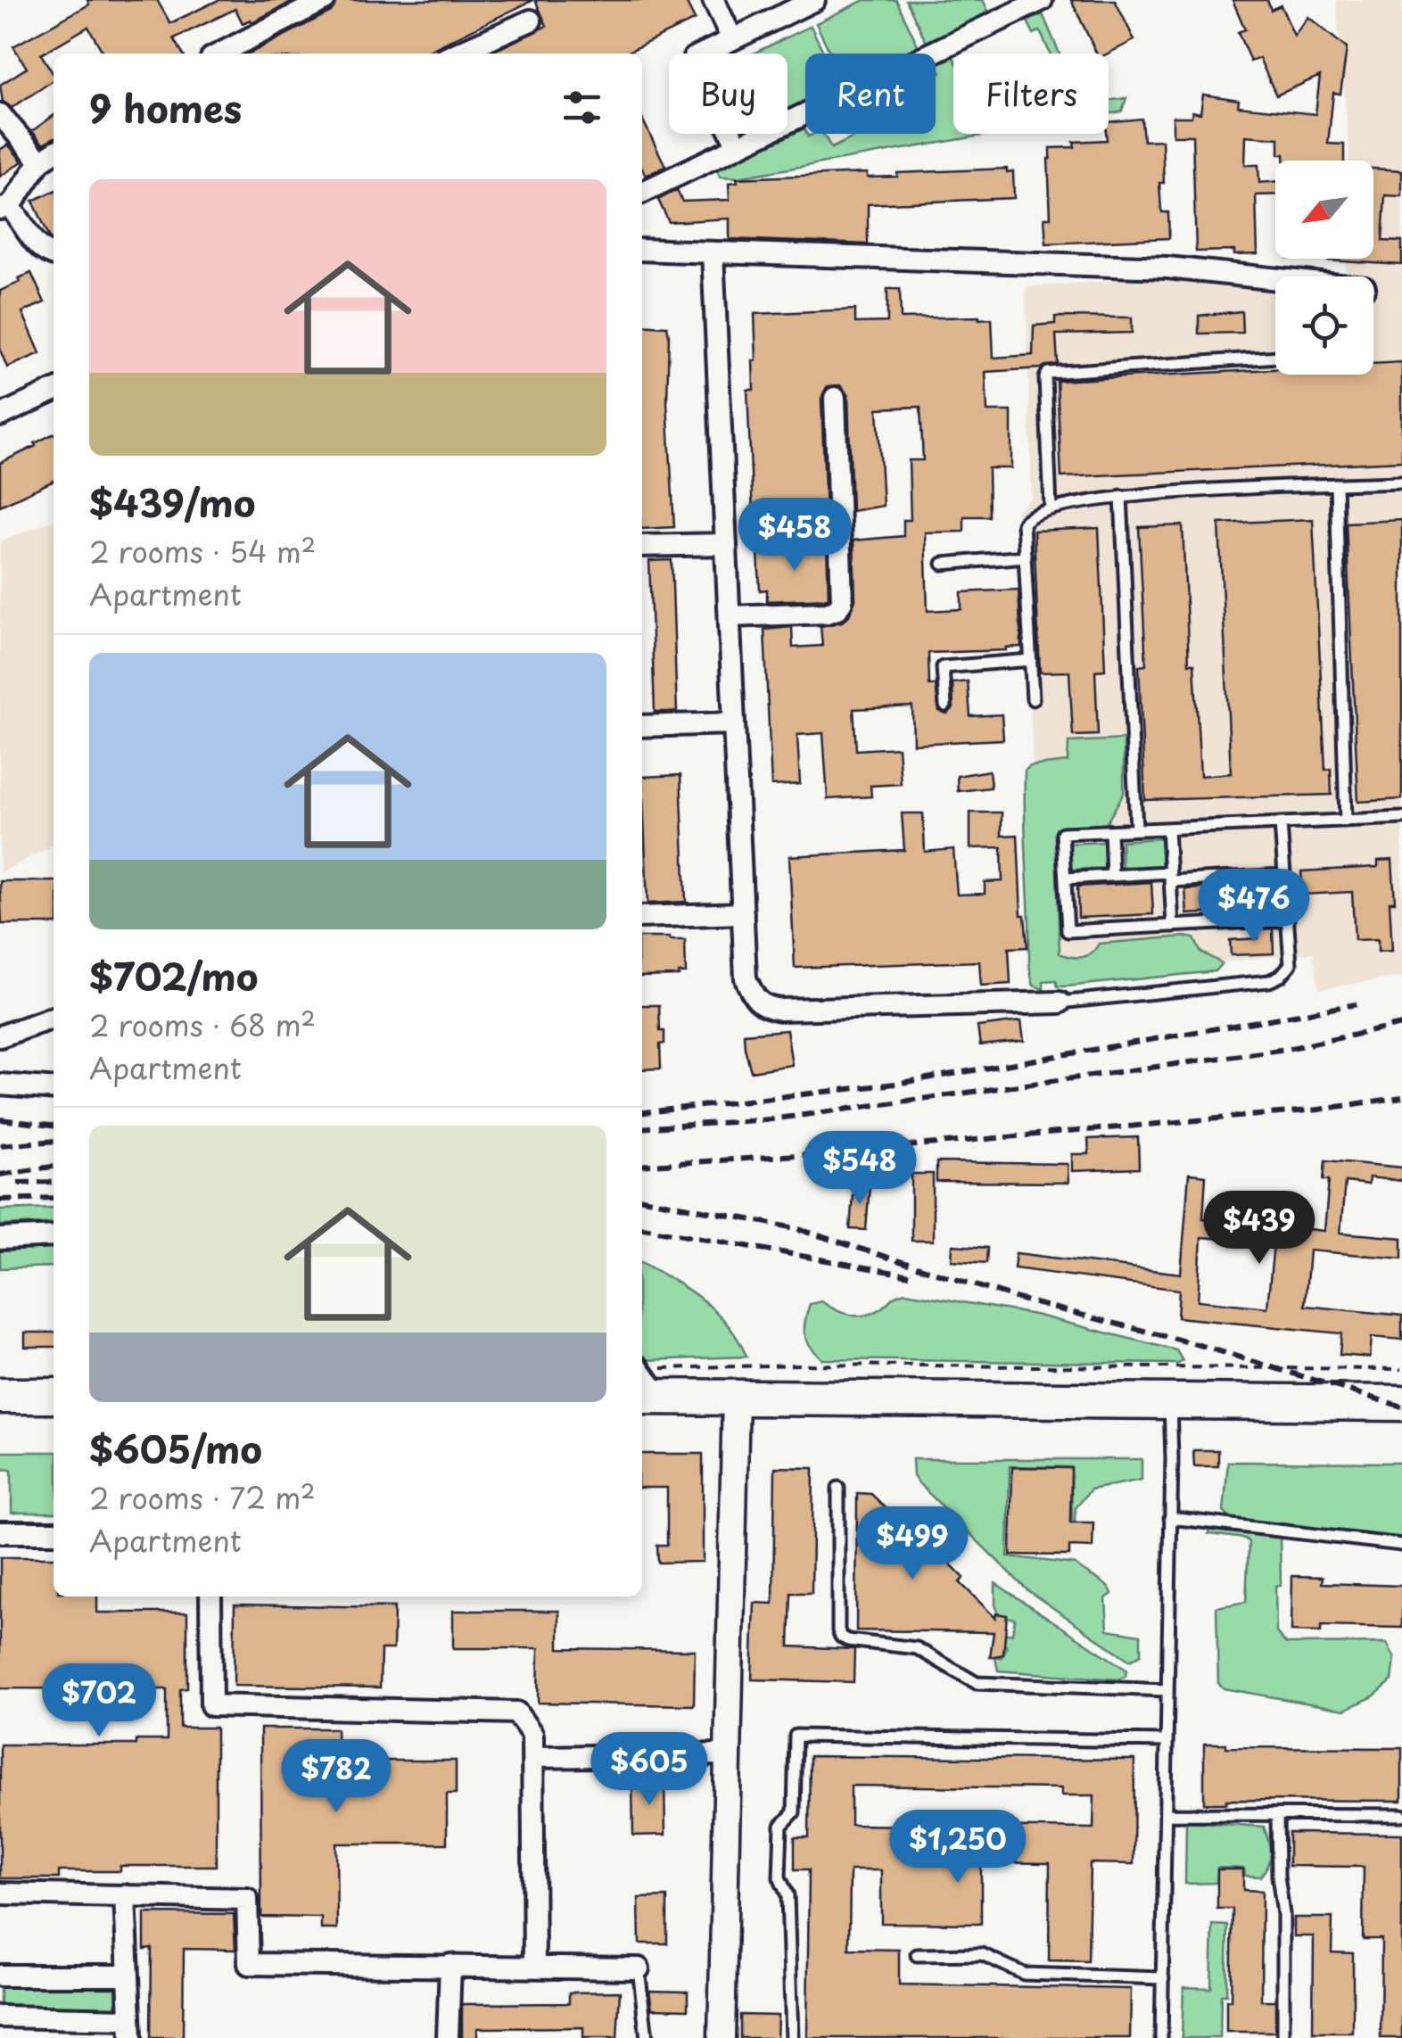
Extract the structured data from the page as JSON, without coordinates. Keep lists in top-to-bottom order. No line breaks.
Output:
{"north":"bottom left","page":{"chip":["Buy","Rent","Filters"],"heading":"9 homes","list":[{"name":"$439/mo","note":"2 rooms · 54 m² · Apartment"},{"name":"$702/mo","note":"2 rooms · 68 m² · Apartment"},{"name":"$605/mo","note":"2 rooms · 72 m² · Apartment"}],"price":["$458","$476","$548","$439","$499","$702","$605","$782","$1,250"]}}
